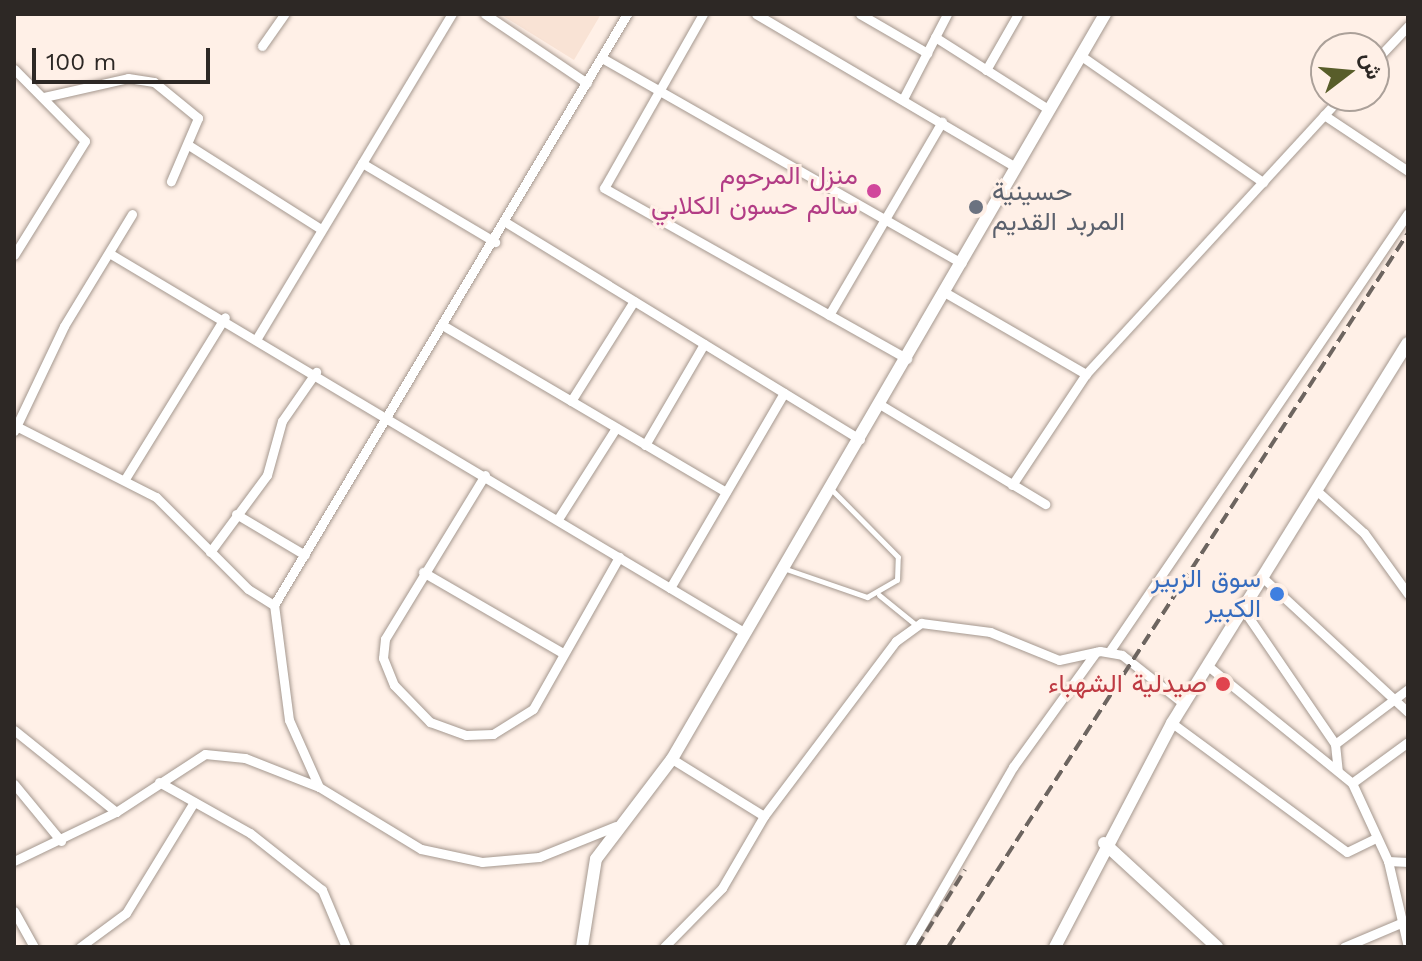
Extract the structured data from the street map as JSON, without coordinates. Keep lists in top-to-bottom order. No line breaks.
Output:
{"places":["منزل المرحوم سالم حسون الكلابي","حسينية المربد القديم","سوق الزبير الكبير","صيدلية الشهباء"],"scale_bar":"100 m","north":"right"}
